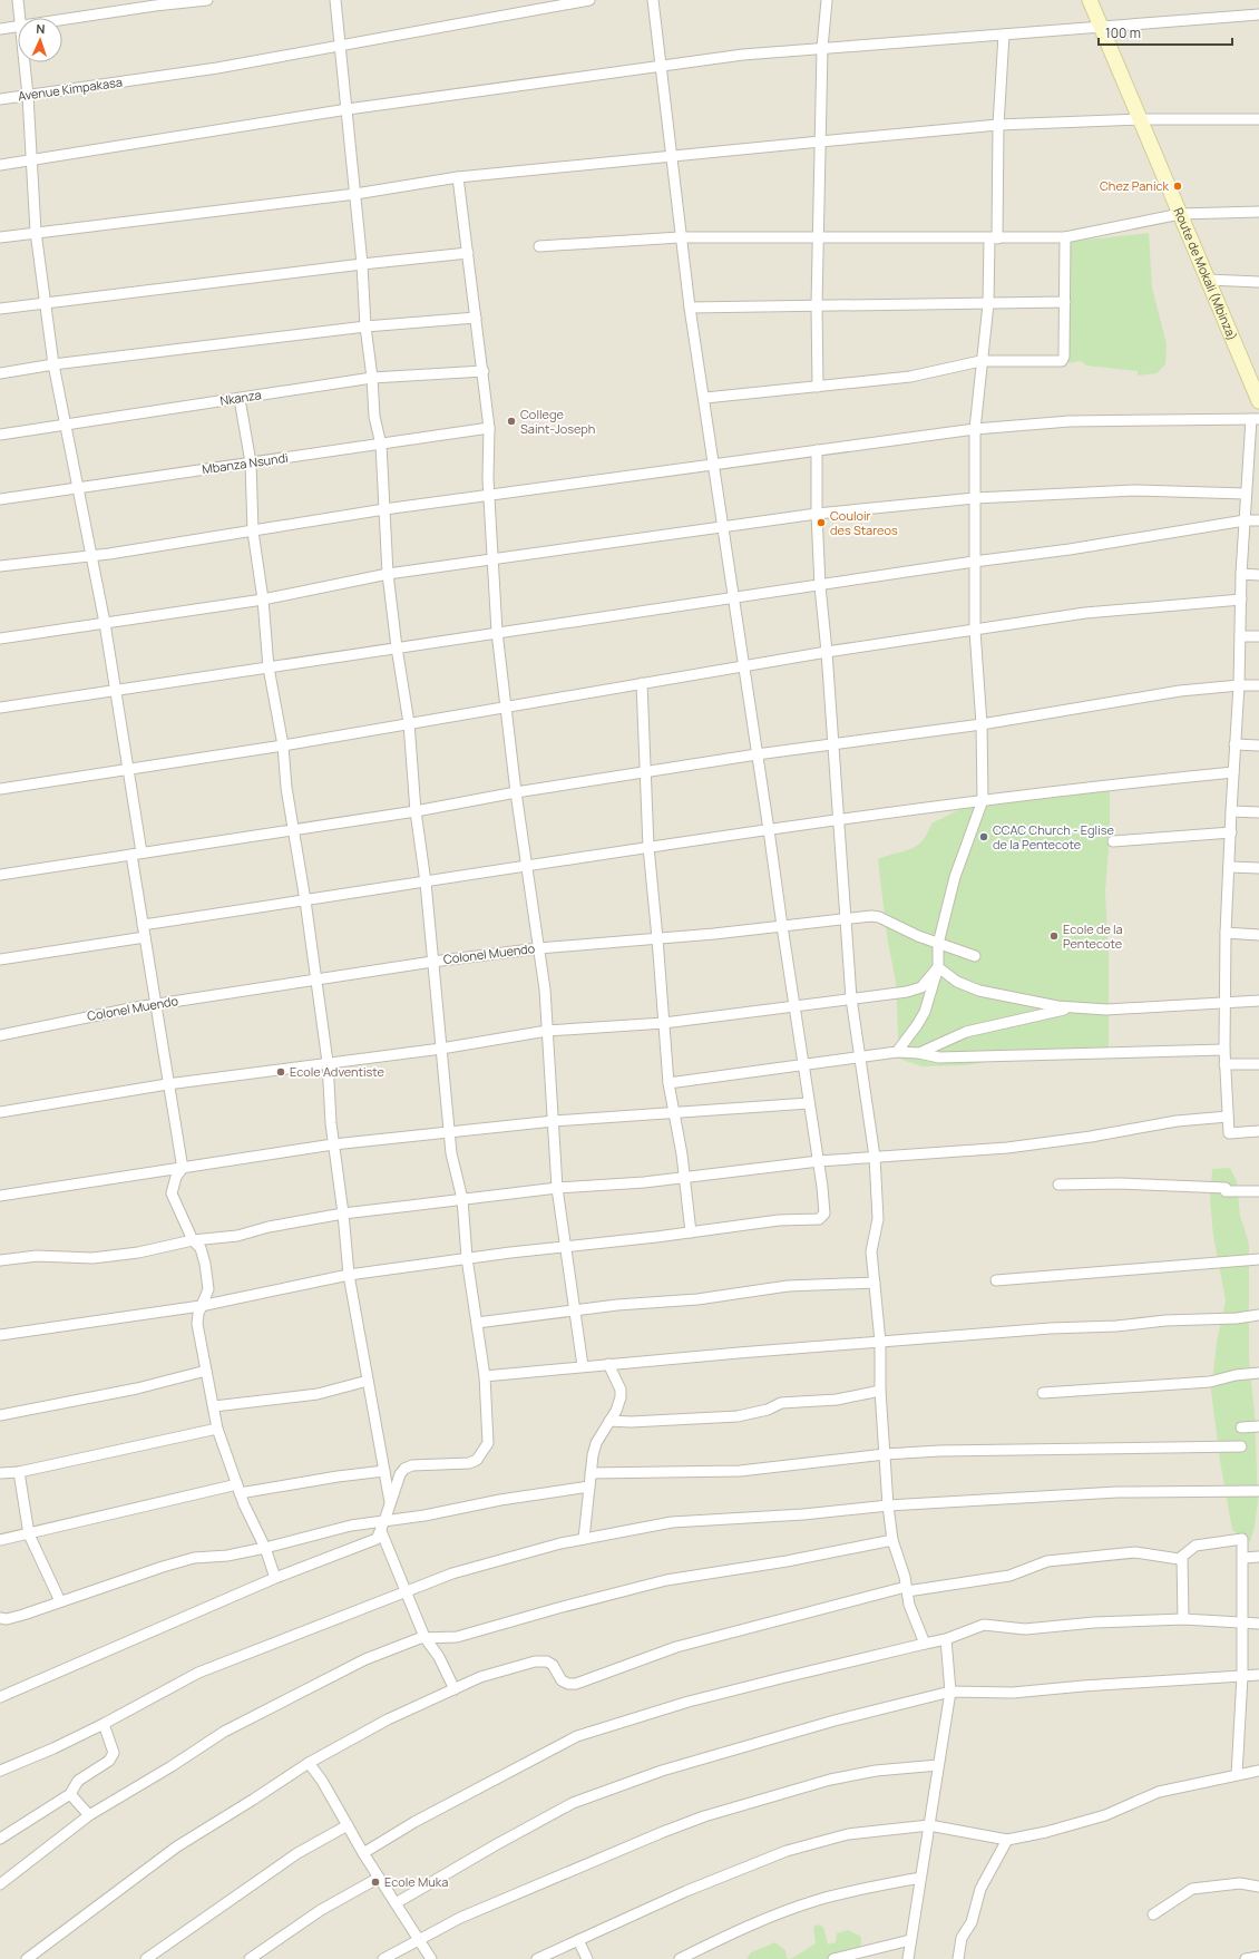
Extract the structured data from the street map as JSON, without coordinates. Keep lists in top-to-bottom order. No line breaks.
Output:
{"streets":{"street":["Avenue Kimpakasa","Route de Mokali (Mbinza)","Nkanza","Mbanza Nsundi","Colonel Muendo"]},"places":["Chez Panick","College Saint-Joseph","Couloir des Stareos","CCAC Church - Eglise de la Pentecote","Ecole de la Pentecote","Ecole Adventiste","Ecole Muka"],"scale_bar":"100 m","north":"top"}
